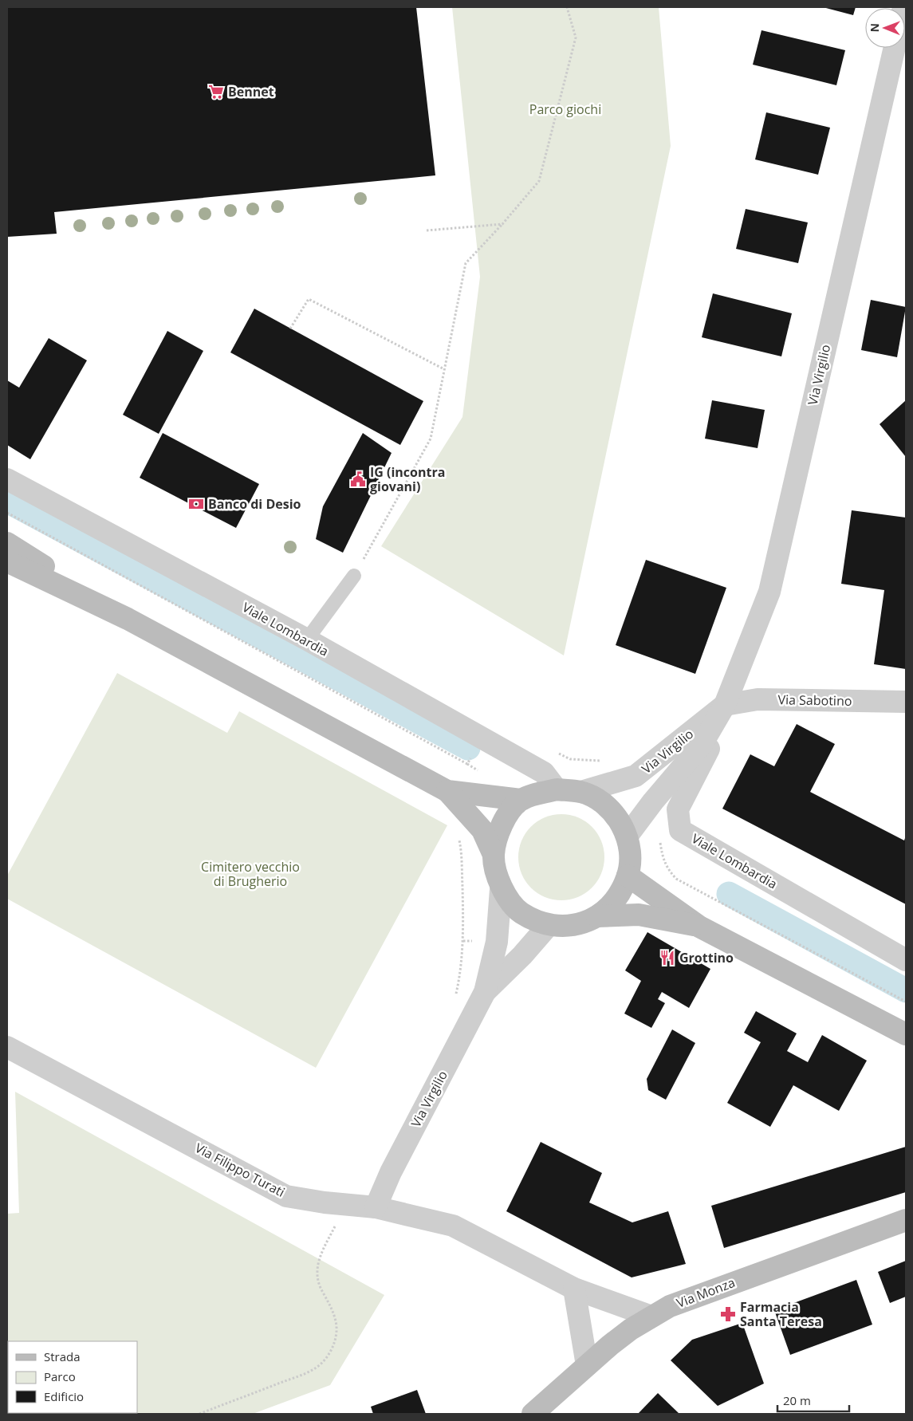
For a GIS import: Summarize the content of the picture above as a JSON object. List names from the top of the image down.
{
  "streets": {
    "main road": ["Via Monza"],
    "street": [
      "Via Virgilio",
      "Viale Lombardia",
      "Via Sabotino",
      "Via Filippo Turati"
    ]
  },
  "crossings": [
    ["Via Virgilio", "Viale Lombardia"],
    ["Via Virgilio", "Via Sabotino"],
    ["Via Virgilio", "Via Filippo Turati"],
    ["Viale Lombardia", "Via Sabotino"],
    ["Via Filippo Turati", "Via Monza"]
  ],
  "parks": ["Parco giochi", "Cimitero vecchio di Brugherio"],
  "places": {
    "supermarket": ["Bennet"],
    "public building": ["IG (incontra giovani)"],
    "bank": ["Banco di Desio"],
    "restaurant": ["Grottino"],
    "pharmacy": ["Farmacia Santa Teresa"]
  },
  "legend": ["Strada", "Parco", "Edificio"],
  "scale_bar": "20 m",
  "north": "left"
}
